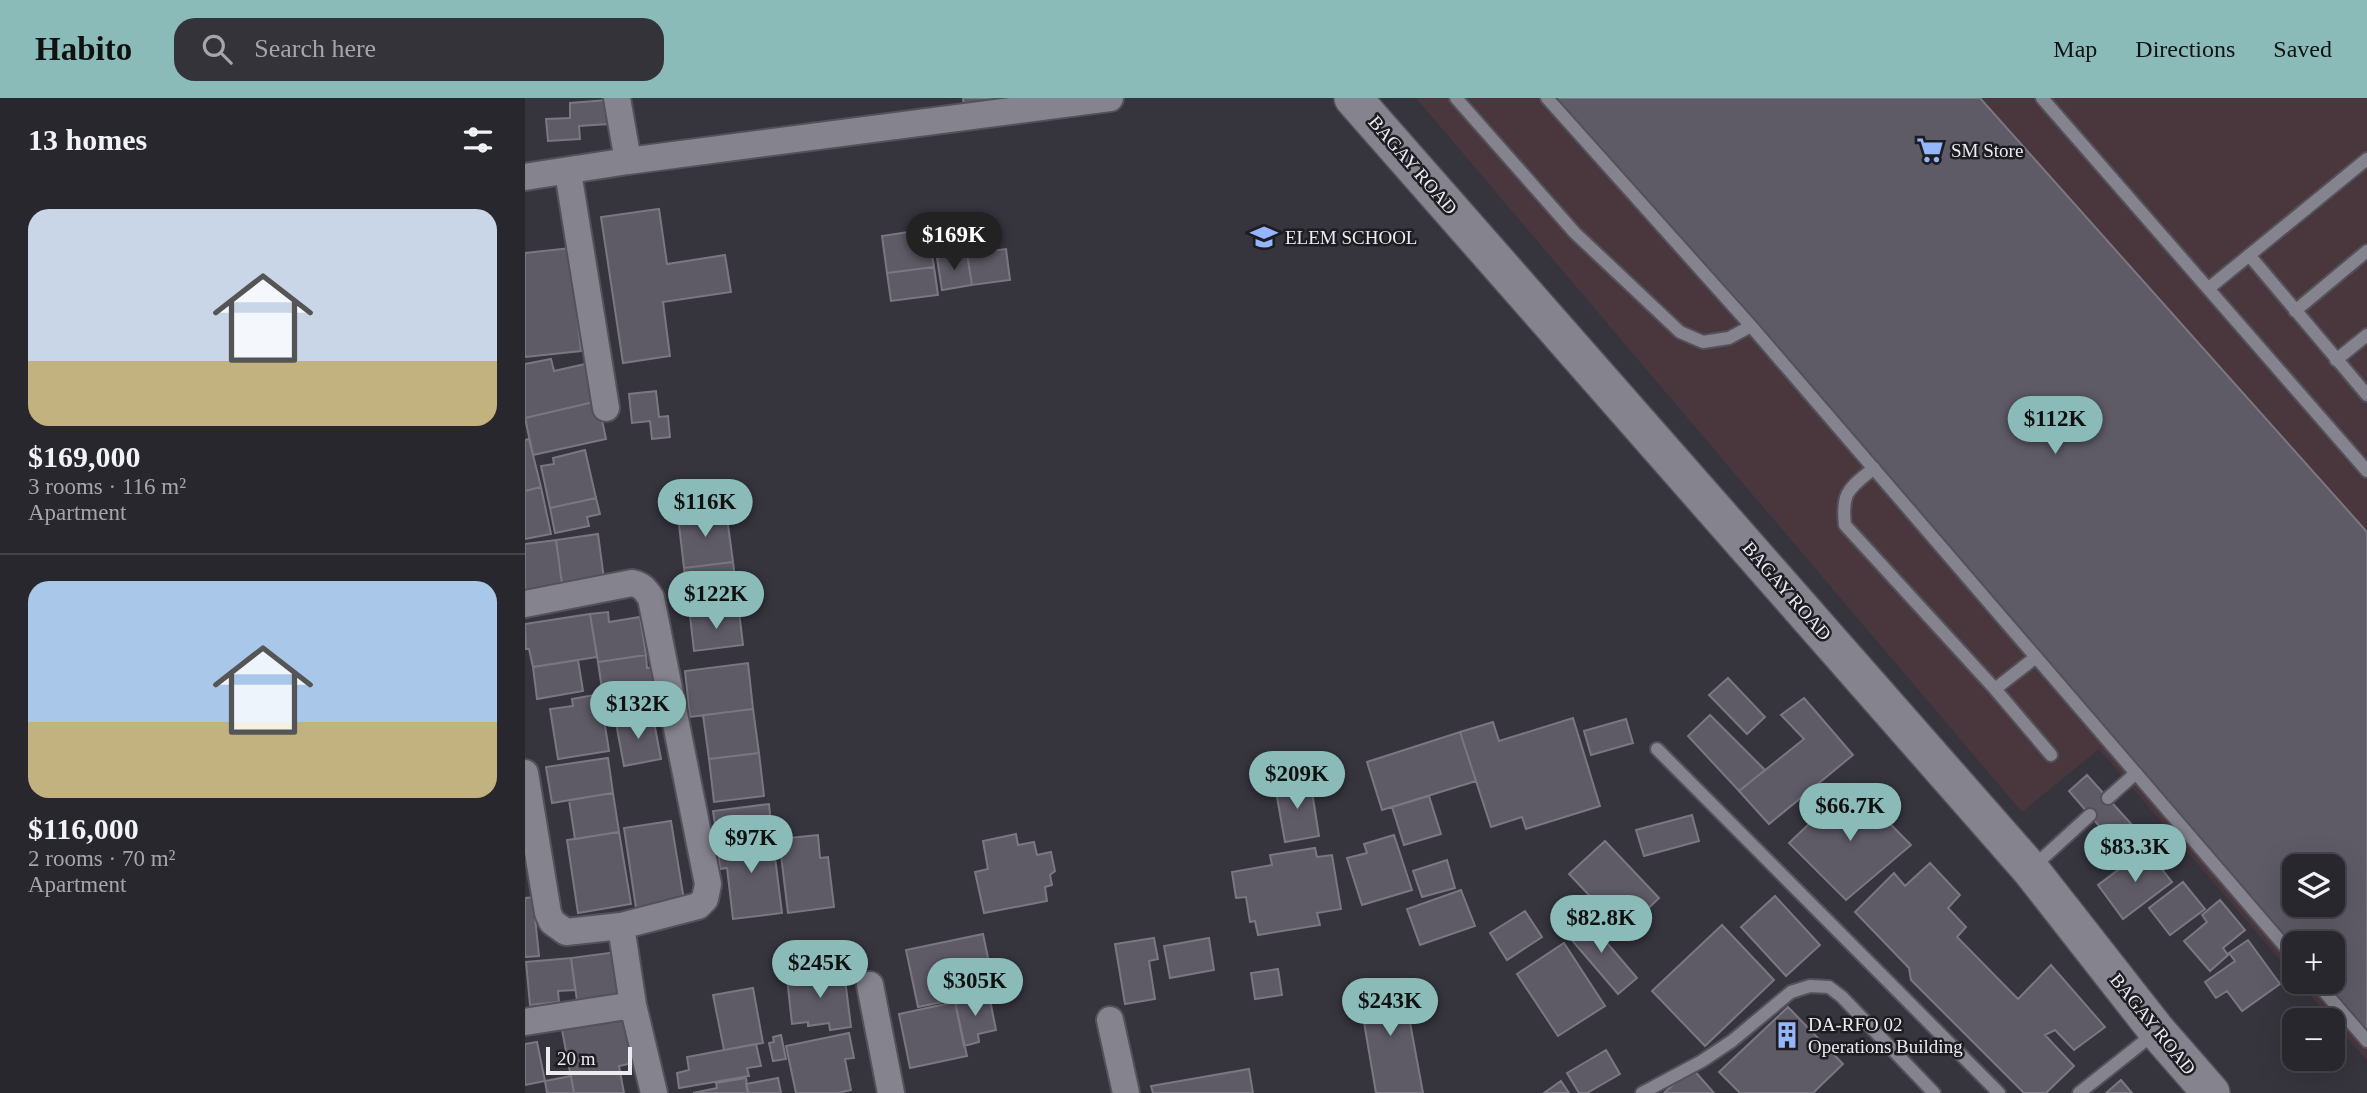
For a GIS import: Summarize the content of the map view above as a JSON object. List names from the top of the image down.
{
  "streets": {
    "street": ["BAGAY ROAD"]
  },
  "places": {
    "supermarket": ["SM Store"],
    "school or university": ["ELEM SCHOOL"],
    "building": ["DA-RFO 02 Operations Building"]
  },
  "scale_bar": "20 m",
  "page": {
    "header": "Habito",
    "search": "Search here",
    "nav": ["Map", "Directions", "Saved"],
    "heading": "13 homes",
    "list": [
      {
        "name": "$169,000",
        "note": "3 rooms · 116 m² · Apartment"
      },
      {
        "name": "$116,000",
        "note": "2 rooms · 70 m² · Apartment"
      }
    ],
    "price": [
      "$169K",
      "$112K",
      "$116K",
      "$122K",
      "$132K",
      "$209K",
      "$66.7K",
      "$97K",
      "$83.3K",
      "$82.8K",
      "$245K",
      "$305K",
      "$243K"
    ],
    "map_buttons": ["+", "−"],
    "scale": "20 m"
  }
}
